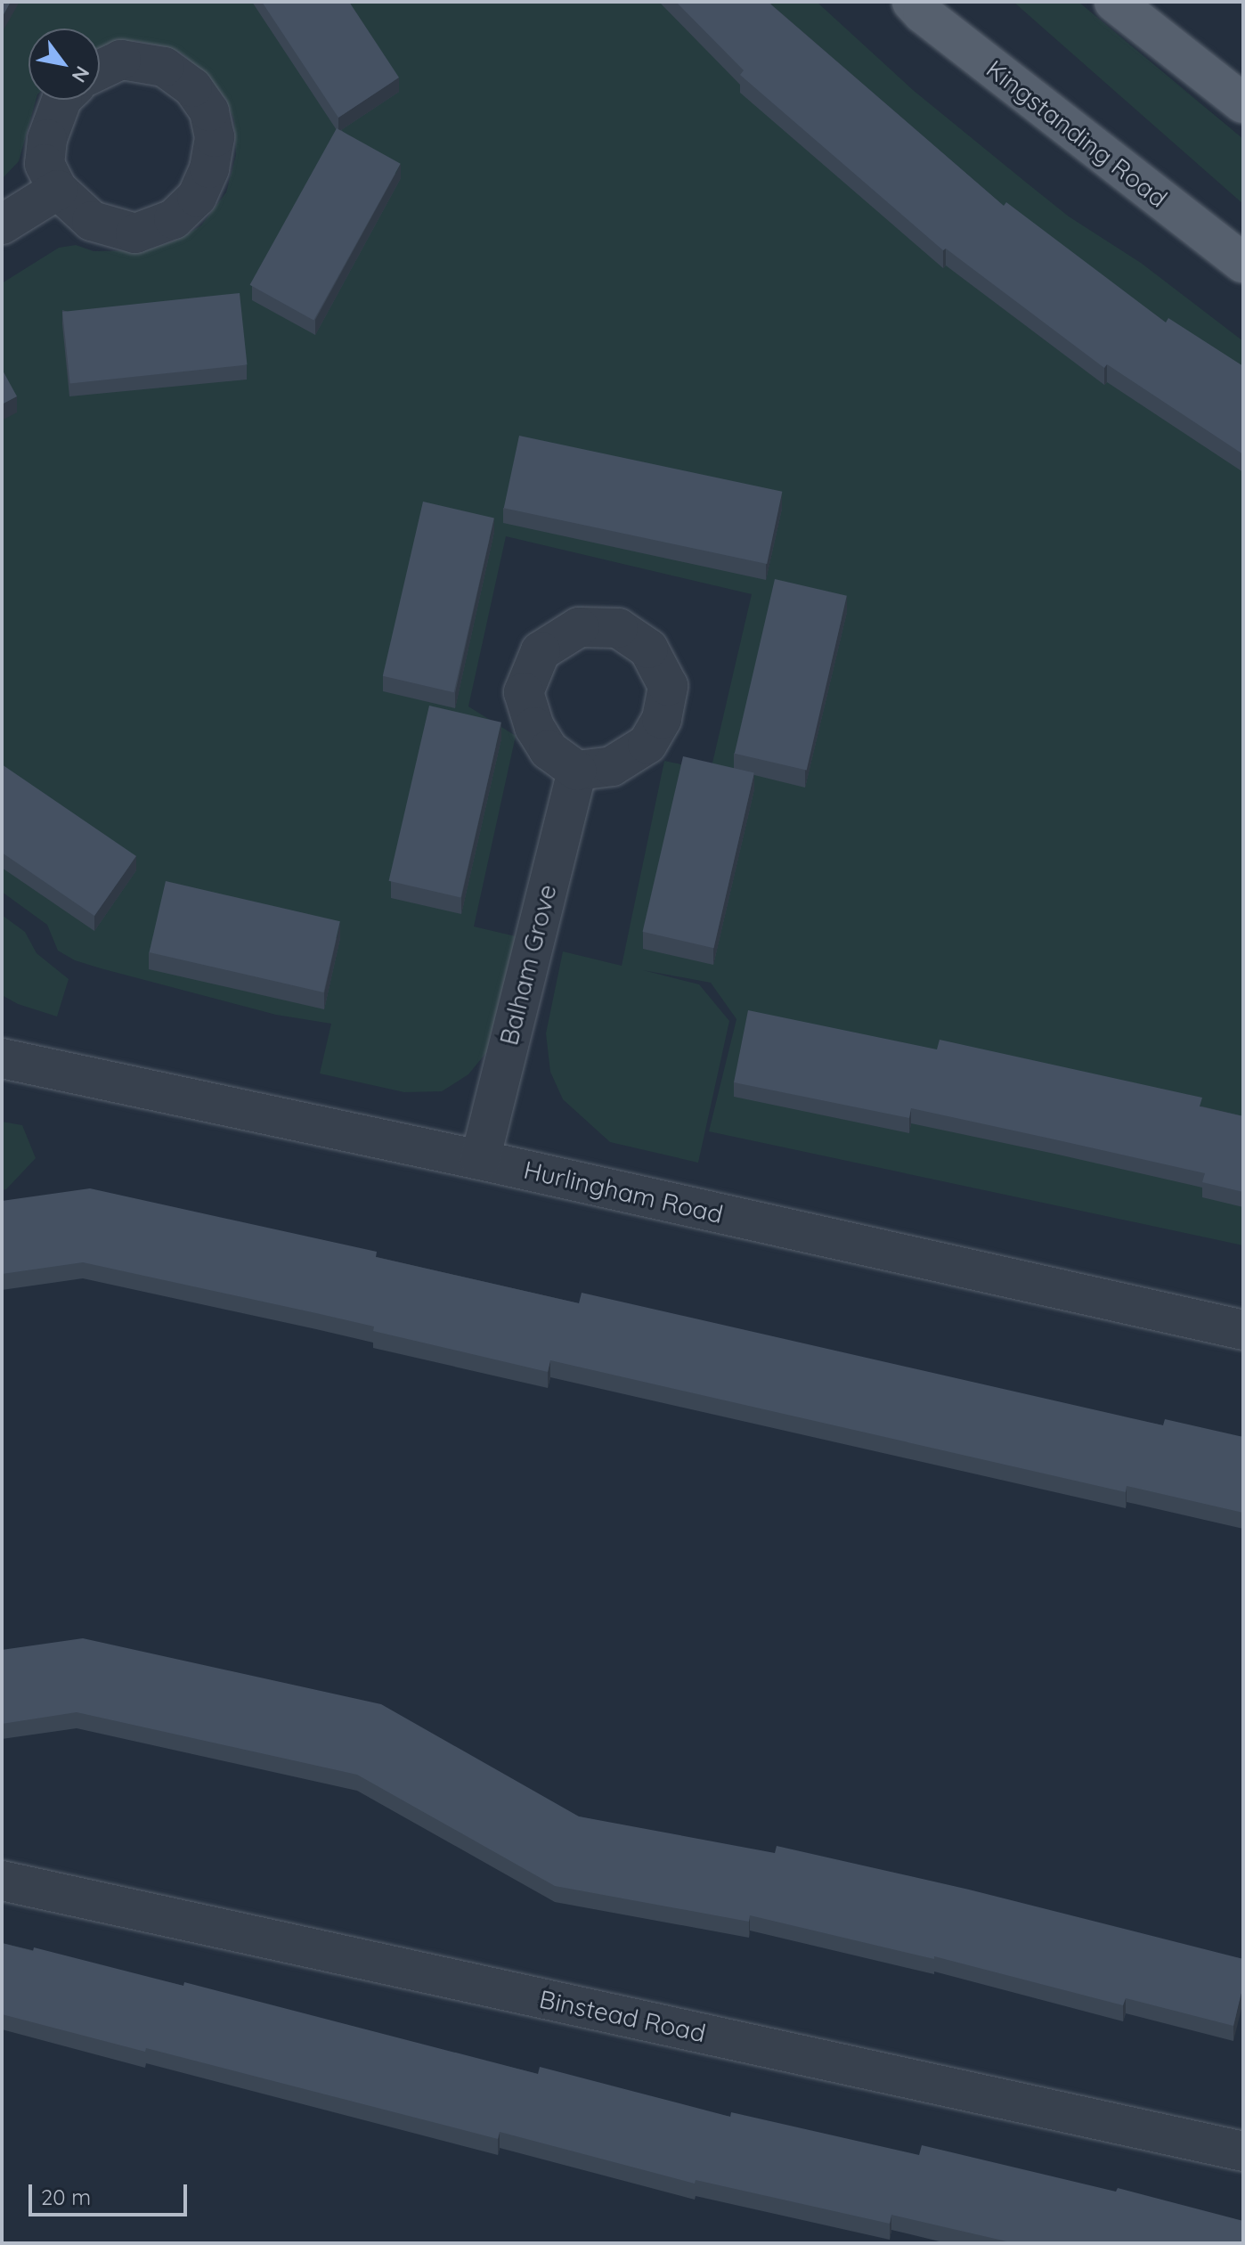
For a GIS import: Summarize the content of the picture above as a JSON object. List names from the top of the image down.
{
  "streets": {
    "main road": ["Kingstanding Road"],
    "street": ["Balham Grove", "Hurlingham Road", "Binstead Road"]
  },
  "crossings": [
    ["Balham Grove", "Hurlingham Road"]
  ],
  "scale_bar": "20 m",
  "north": "bottom right"
}
